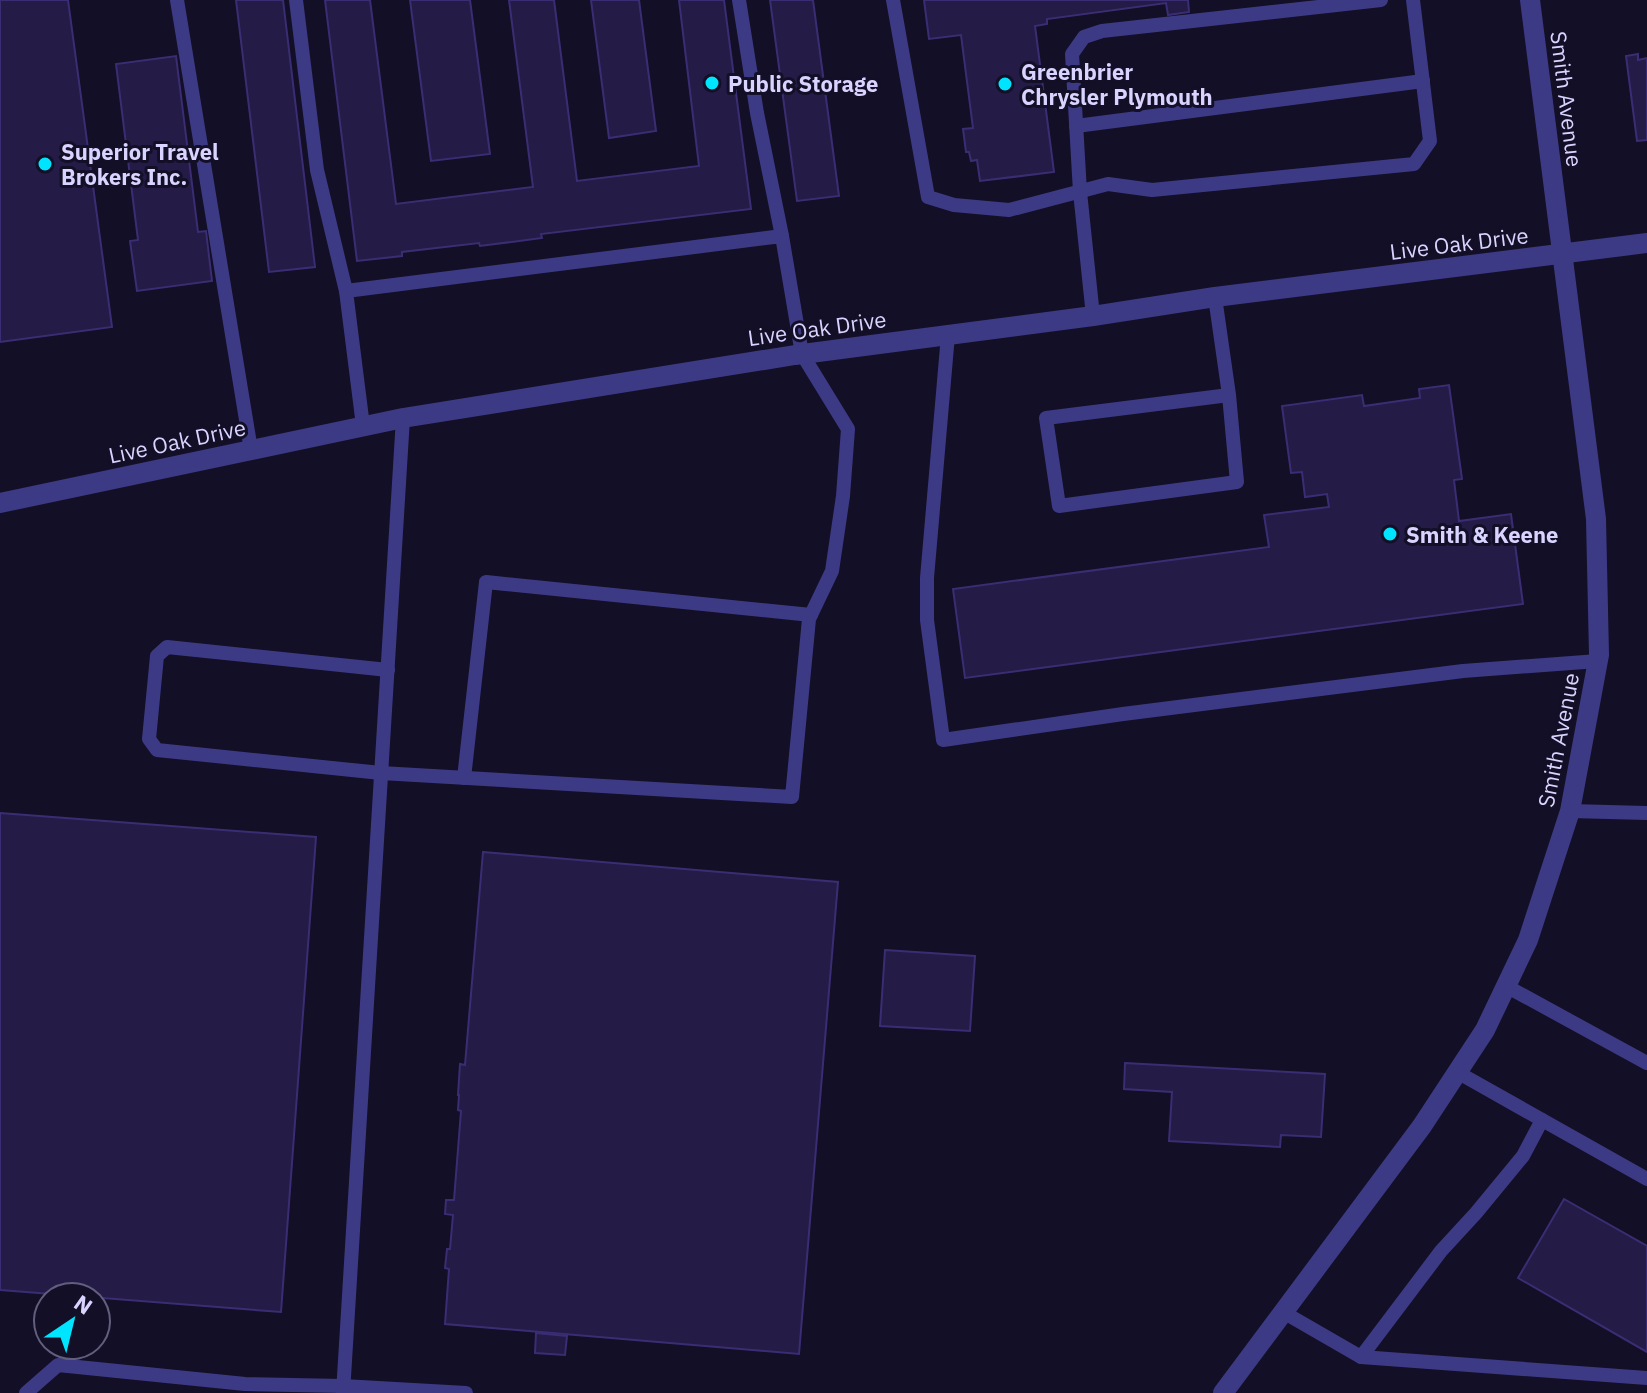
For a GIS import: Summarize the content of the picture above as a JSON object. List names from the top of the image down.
{
  "streets": {
    "street": ["Smith Avenue", "Live Oak Drive"]
  },
  "crossings": [
    ["Smith Avenue", "Live Oak Drive"]
  ],
  "places": [
    "Public Storage",
    "Greenbrier Chrysler Plymouth",
    "Superior Travel Brokers Inc.",
    "Smith & Keene"
  ],
  "north": "top right"
}
